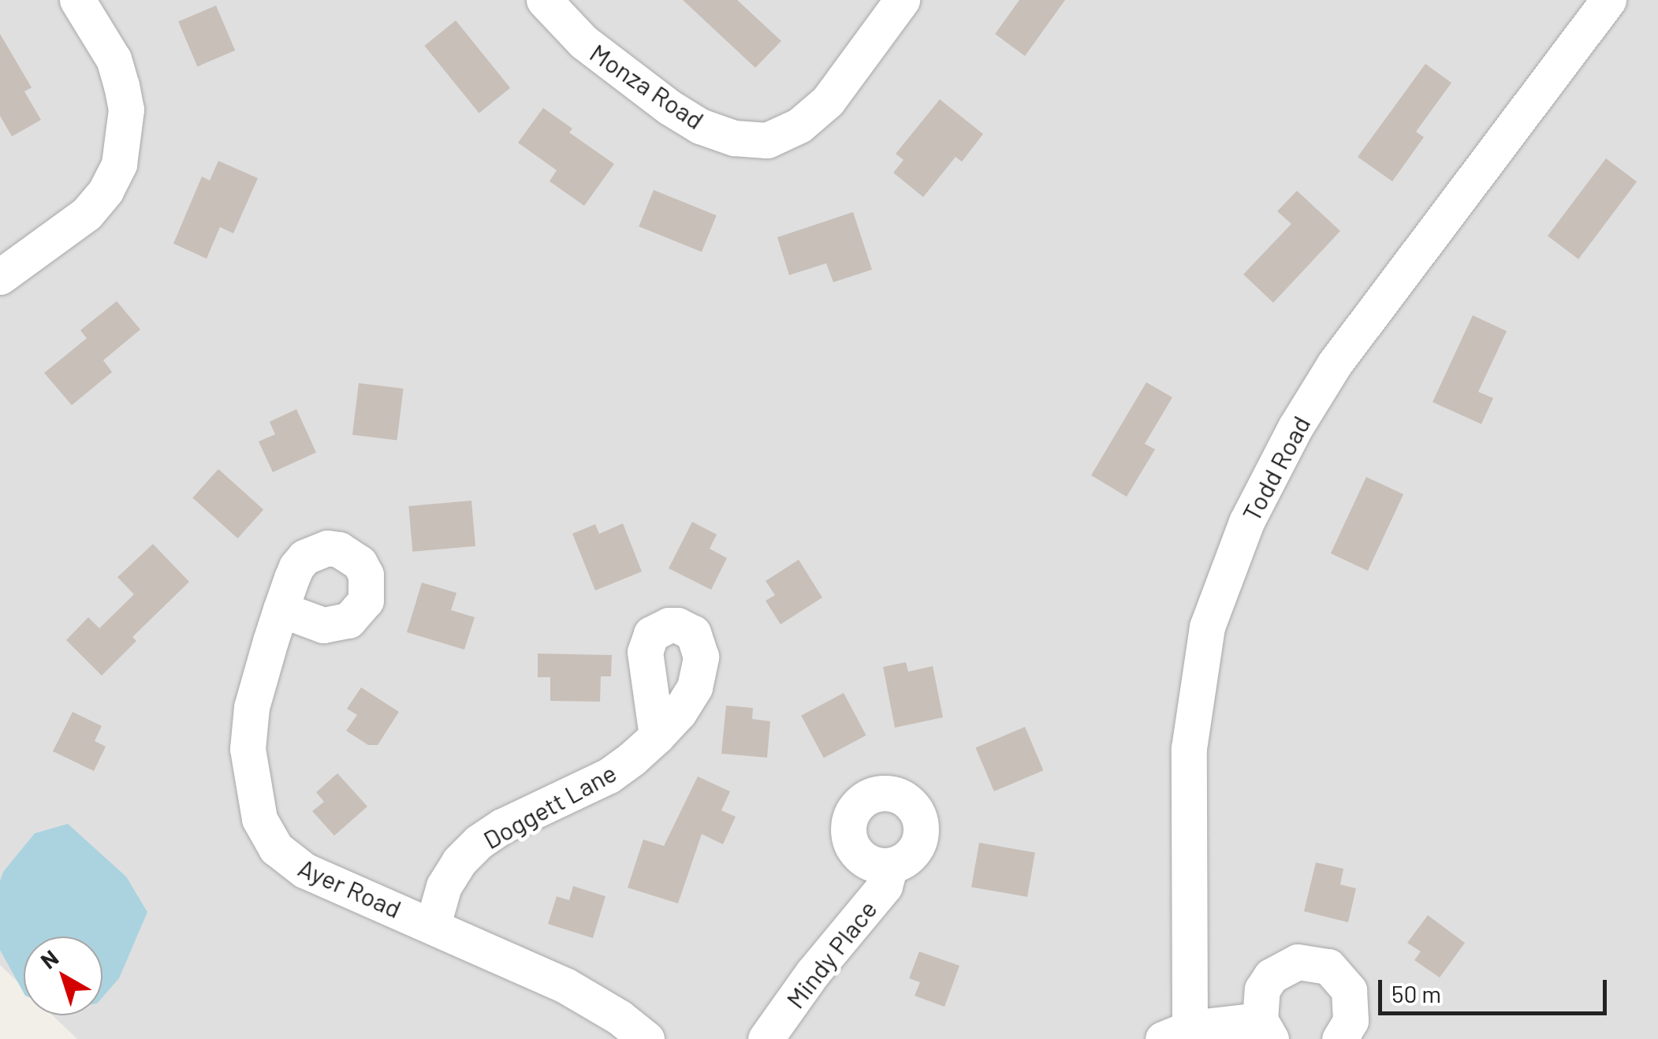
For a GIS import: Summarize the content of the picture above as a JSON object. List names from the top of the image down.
{
  "streets": {
    "street": [
      "Monza Road",
      "Todd Road",
      "Doggett Lane",
      "Ayer Road",
      "Mindy Place"
    ]
  },
  "crossings": [
    ["Doggett Lane", "Ayer Road"]
  ],
  "scale_bar": "50 m",
  "north": "top left"
}
